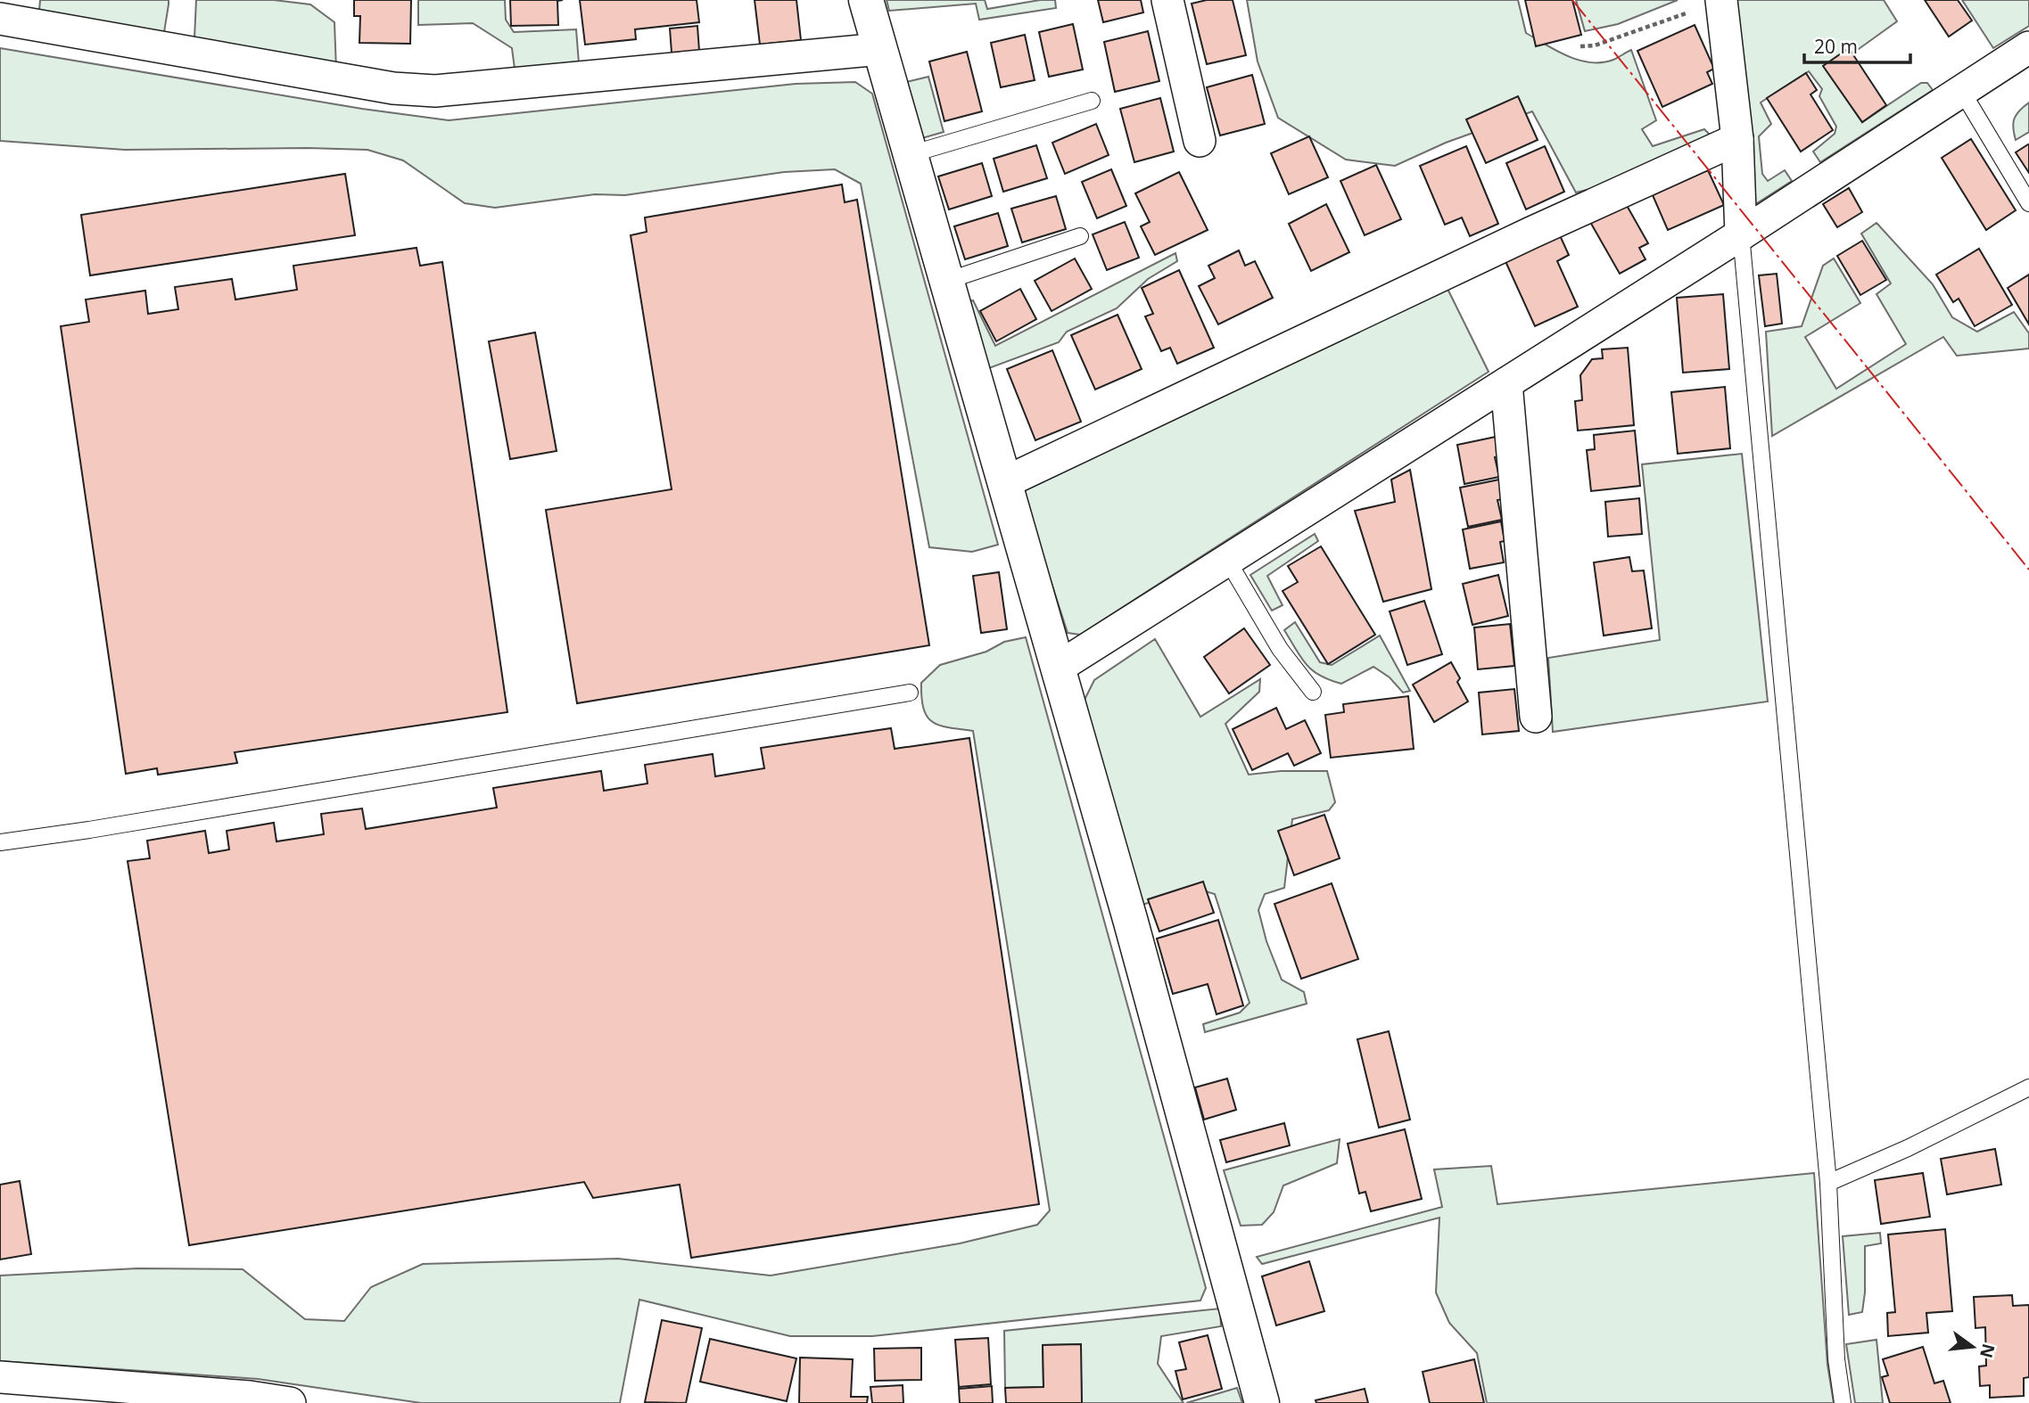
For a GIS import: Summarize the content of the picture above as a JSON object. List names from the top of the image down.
{
  "scale_bar": "20 m",
  "north": "right"
}
